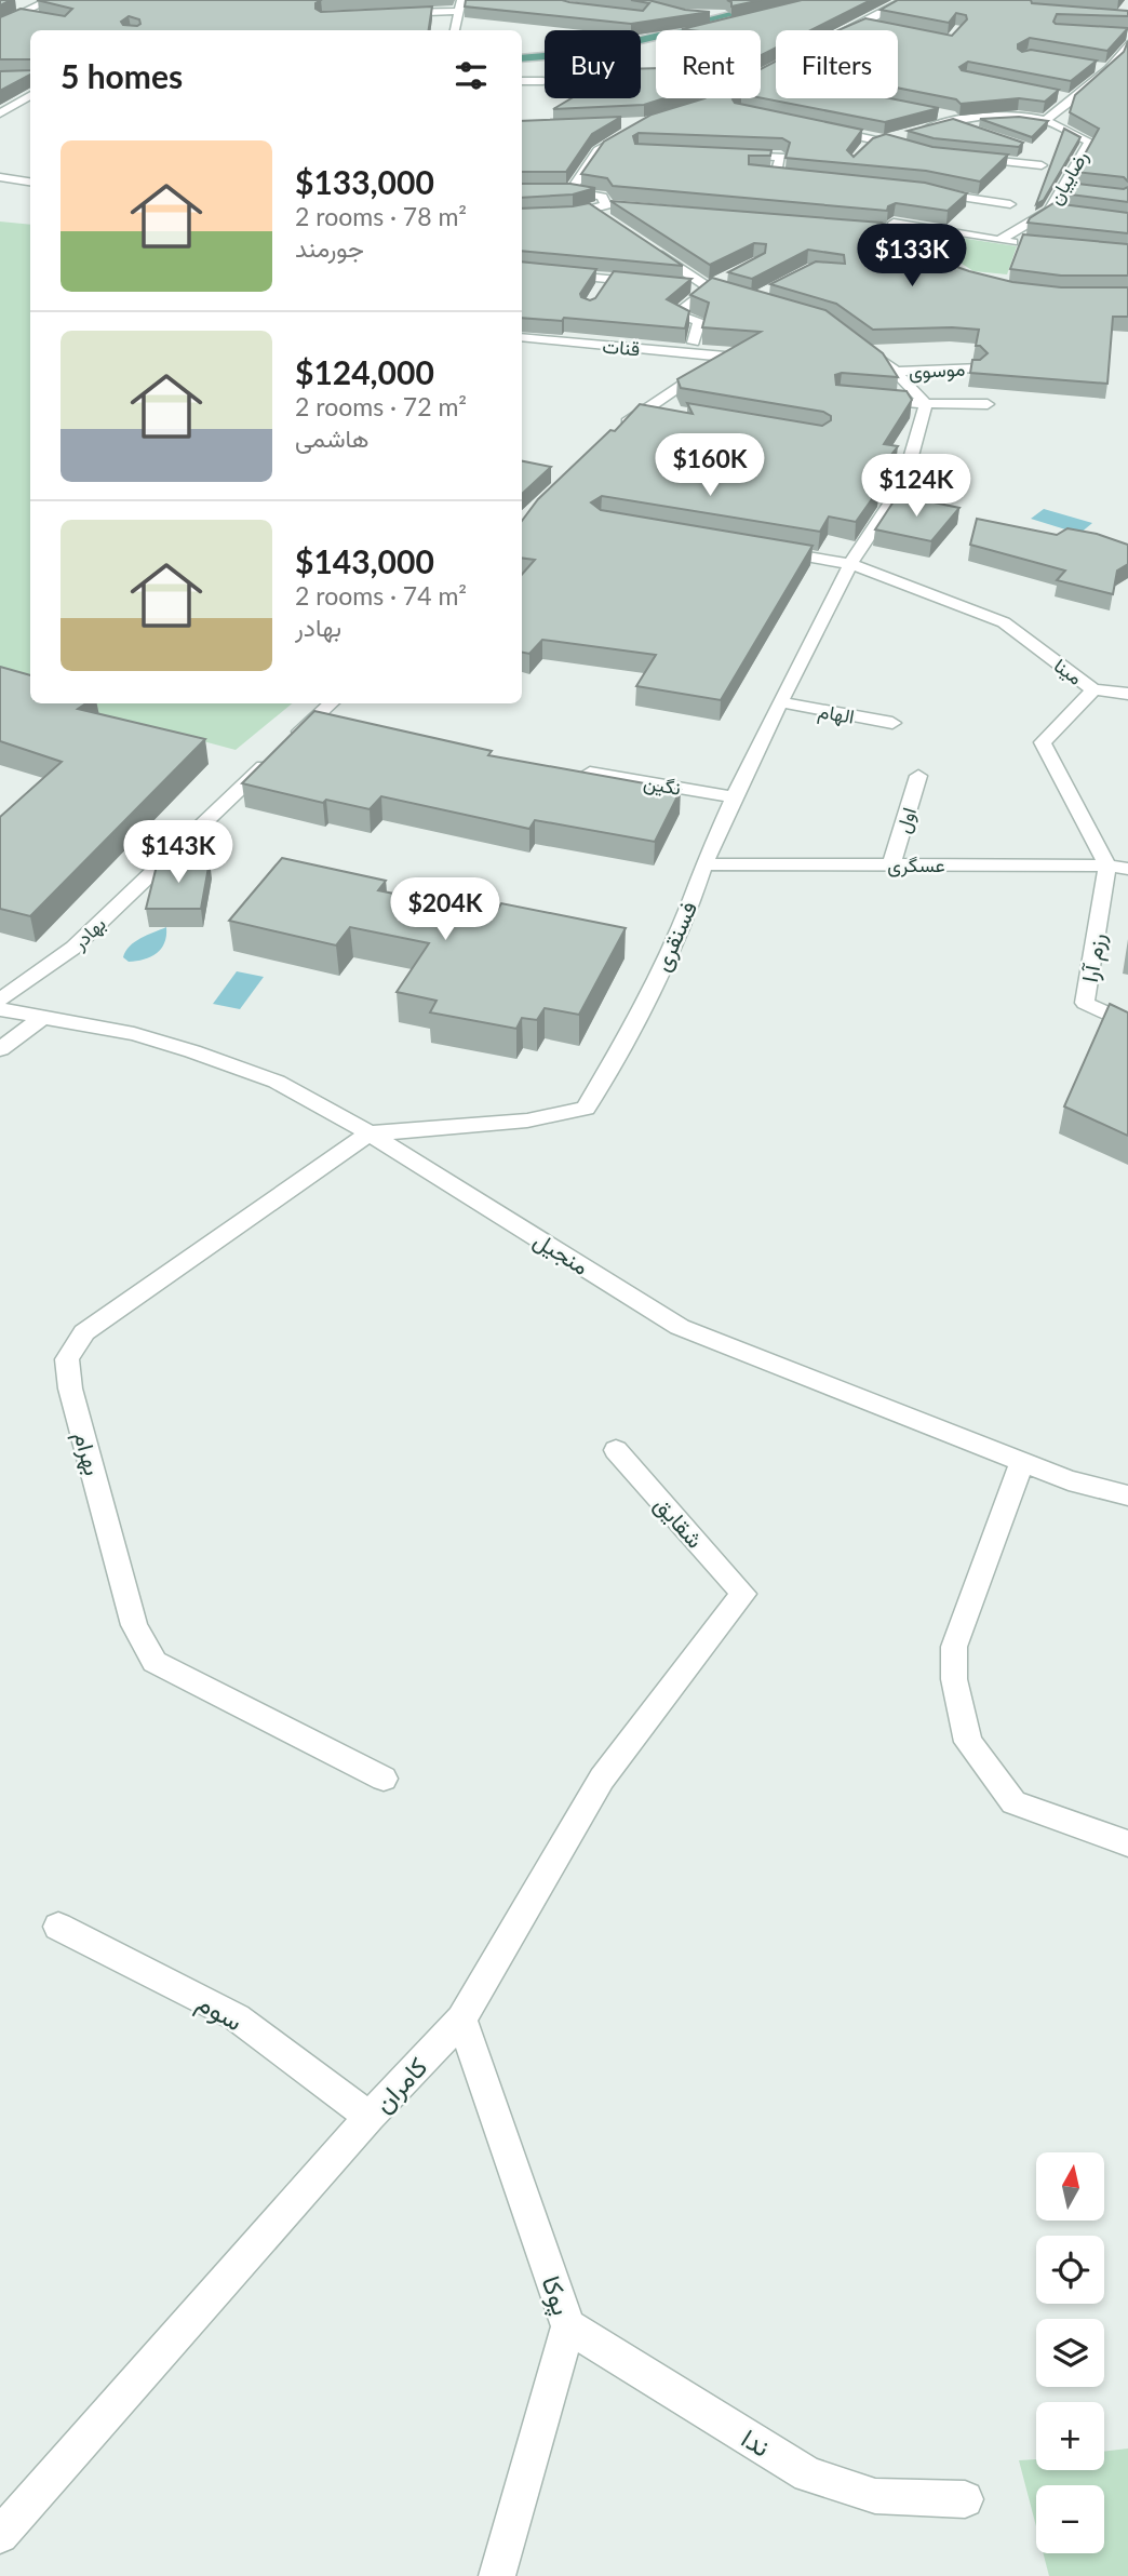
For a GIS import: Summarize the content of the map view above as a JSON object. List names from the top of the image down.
{
  "streets": {
    "street": [
      "رضاییان",
      "قنات",
      "موسوی",
      "مینا",
      "الهام",
      "نگین",
      "اول",
      "عسگری",
      "بهادر",
      "فسنقری",
      "رزم آرا",
      "منجیل",
      "بهرام",
      "شقایق",
      "سوم",
      "کامران",
      "پوکا",
      "ندا"
    ]
  },
  "crossings": [
    ["مینا", "عسگری"],
    ["مینا", "فسنقری"],
    ["مینا", "رزم آرا"],
    ["الهام", "فسنقری"],
    ["نگین", "فسنقری"],
    ["اول", "عسگری"],
    ["عسگری", "فسنقری"],
    ["عسگری", "رزم آرا"],
    ["فسنقری", "منجیل"],
    ["فسنقری", "بهرام"],
    ["منجیل", "بهرام"],
    ["شقایق", "کامران"],
    ["سوم", "کامران"],
    ["کامران", "پوکا"],
    ["پوکا", "ندا"]
  ],
  "north": "top",
  "page": {
    "chip": ["Buy", "Rent", "Filters"],
    "heading": "5 homes",
    "list": [
      {
        "name": "$133,000",
        "note": "2 rooms · 78 m² · جورمند"
      },
      {
        "name": "$124,000",
        "note": "2 rooms · 72 m² · هاشمی"
      },
      {
        "name": "$143,000",
        "note": "2 rooms · 74 m² · بهادر"
      }
    ],
    "price": [
      "$133K",
      "$160K",
      "$124K",
      "$143K",
      "$204K"
    ],
    "map_buttons": ["+", "−"]
  }
}
